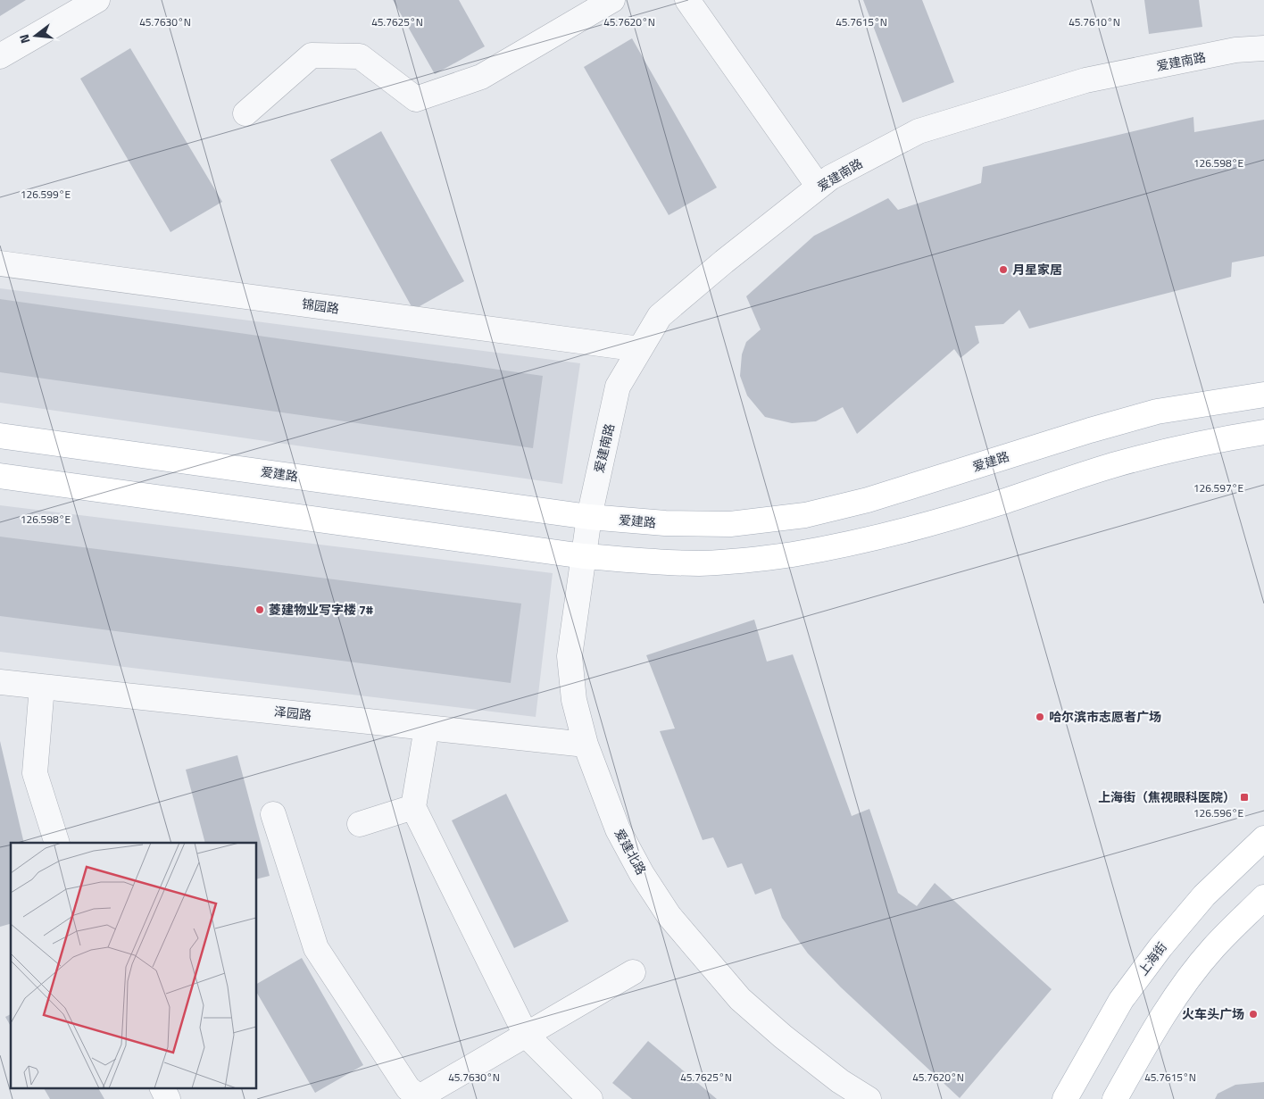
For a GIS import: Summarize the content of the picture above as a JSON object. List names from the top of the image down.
{
  "streets": {
    "main road": ["爱建路", "上海街"],
    "street": [
      "爱建南路",
      "锦园路",
      "泽园路",
      "爱建北路"
    ]
  },
  "crossings": [
    ["爱建南路", "锦园路"],
    ["爱建南路", "爱建路"],
    ["爱建南路", "爱建北路"],
    ["爱建路", "爱建北路"],
    ["泽园路", "爱建北路"]
  ],
  "places": {
    "other": [
      "月星家居",
      "菱建物业写字楼 7#",
      "哈尔滨市志愿者广场",
      "火车头广场"
    ],
    "transit": ["上海街（焦视眼科医院）"]
  },
  "north": "left",
  "coordinates": [
    "45.7630°N",
    "45.7625°N",
    "45.7620°N",
    "45.7615°N",
    "45.7610°N",
    "126.598°E",
    "126.599°E",
    "126.597°E",
    "126.596°E"
  ]
}
